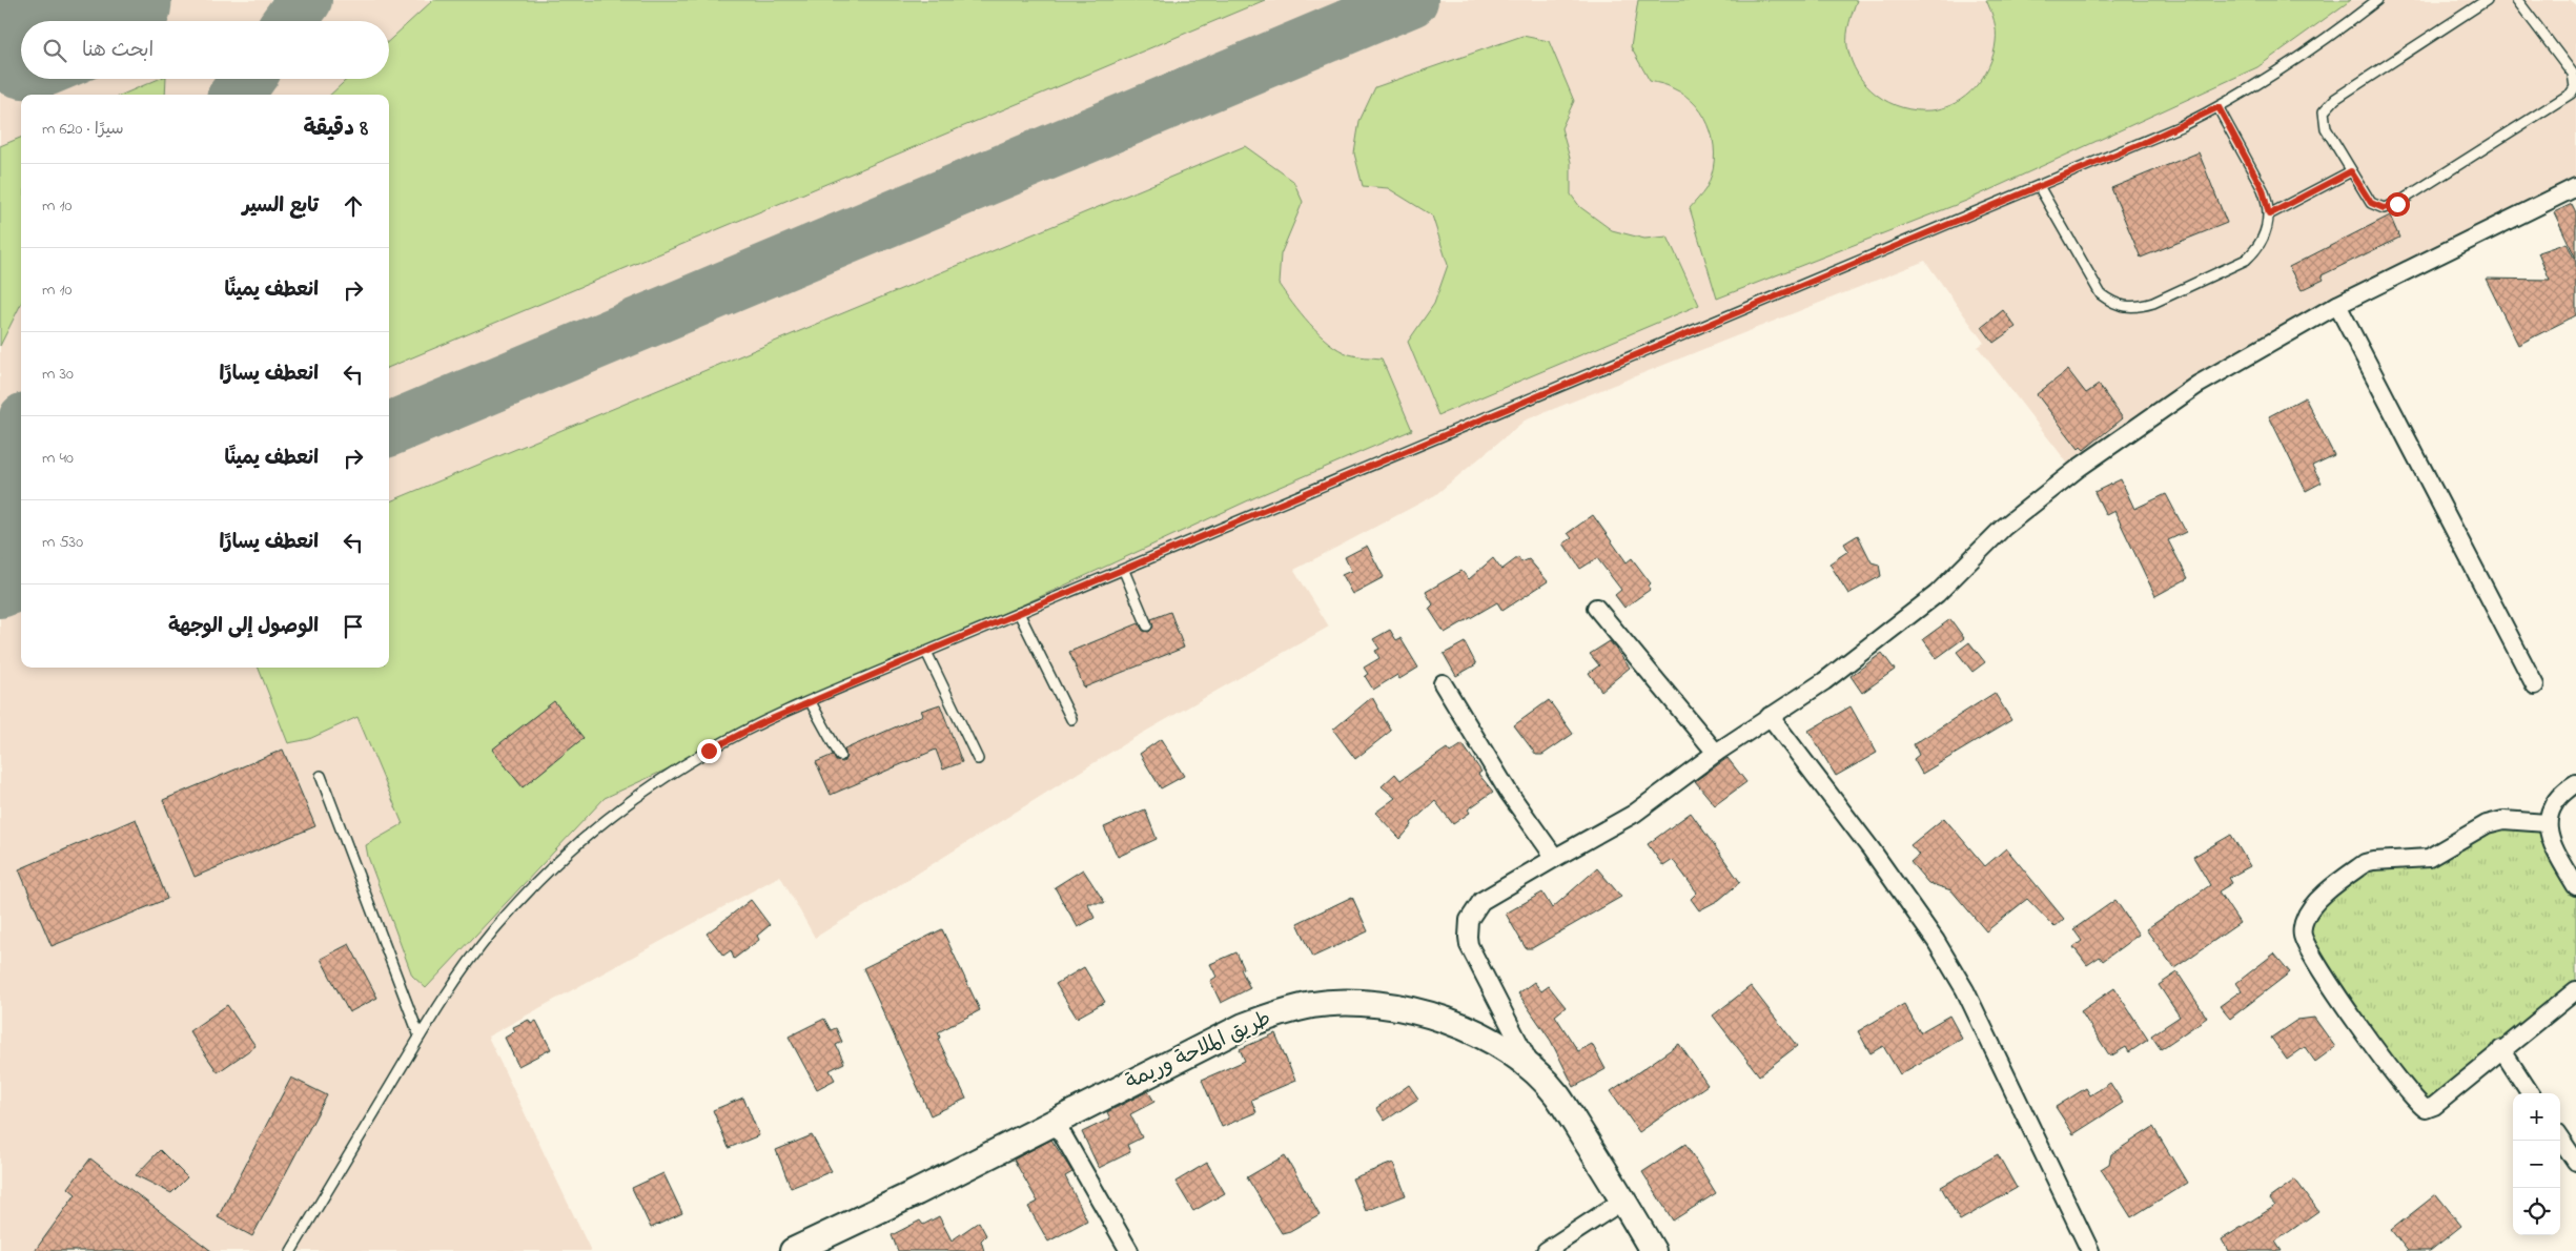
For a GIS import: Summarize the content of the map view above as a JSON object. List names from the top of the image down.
{
  "streets": {
    "street": ["طريق الملاحة وريمة"]
  },
  "page": {
    "search": "ابحث هنا",
    "heading": ["8 دقيقة", "سيرًا · 620 m"],
    "list": [
      ["تابع السير", "10 m"],
      ["انعطف يمينًا", "10 m"],
      ["انعطف يسارًا", "30 m"],
      ["انعطف يمينًا", "40 m"],
      ["انعطف يسارًا", "530 m"],
      "الوصول إلى الوجهة"
    ],
    "map_buttons": ["+", "−"]
  }
}
